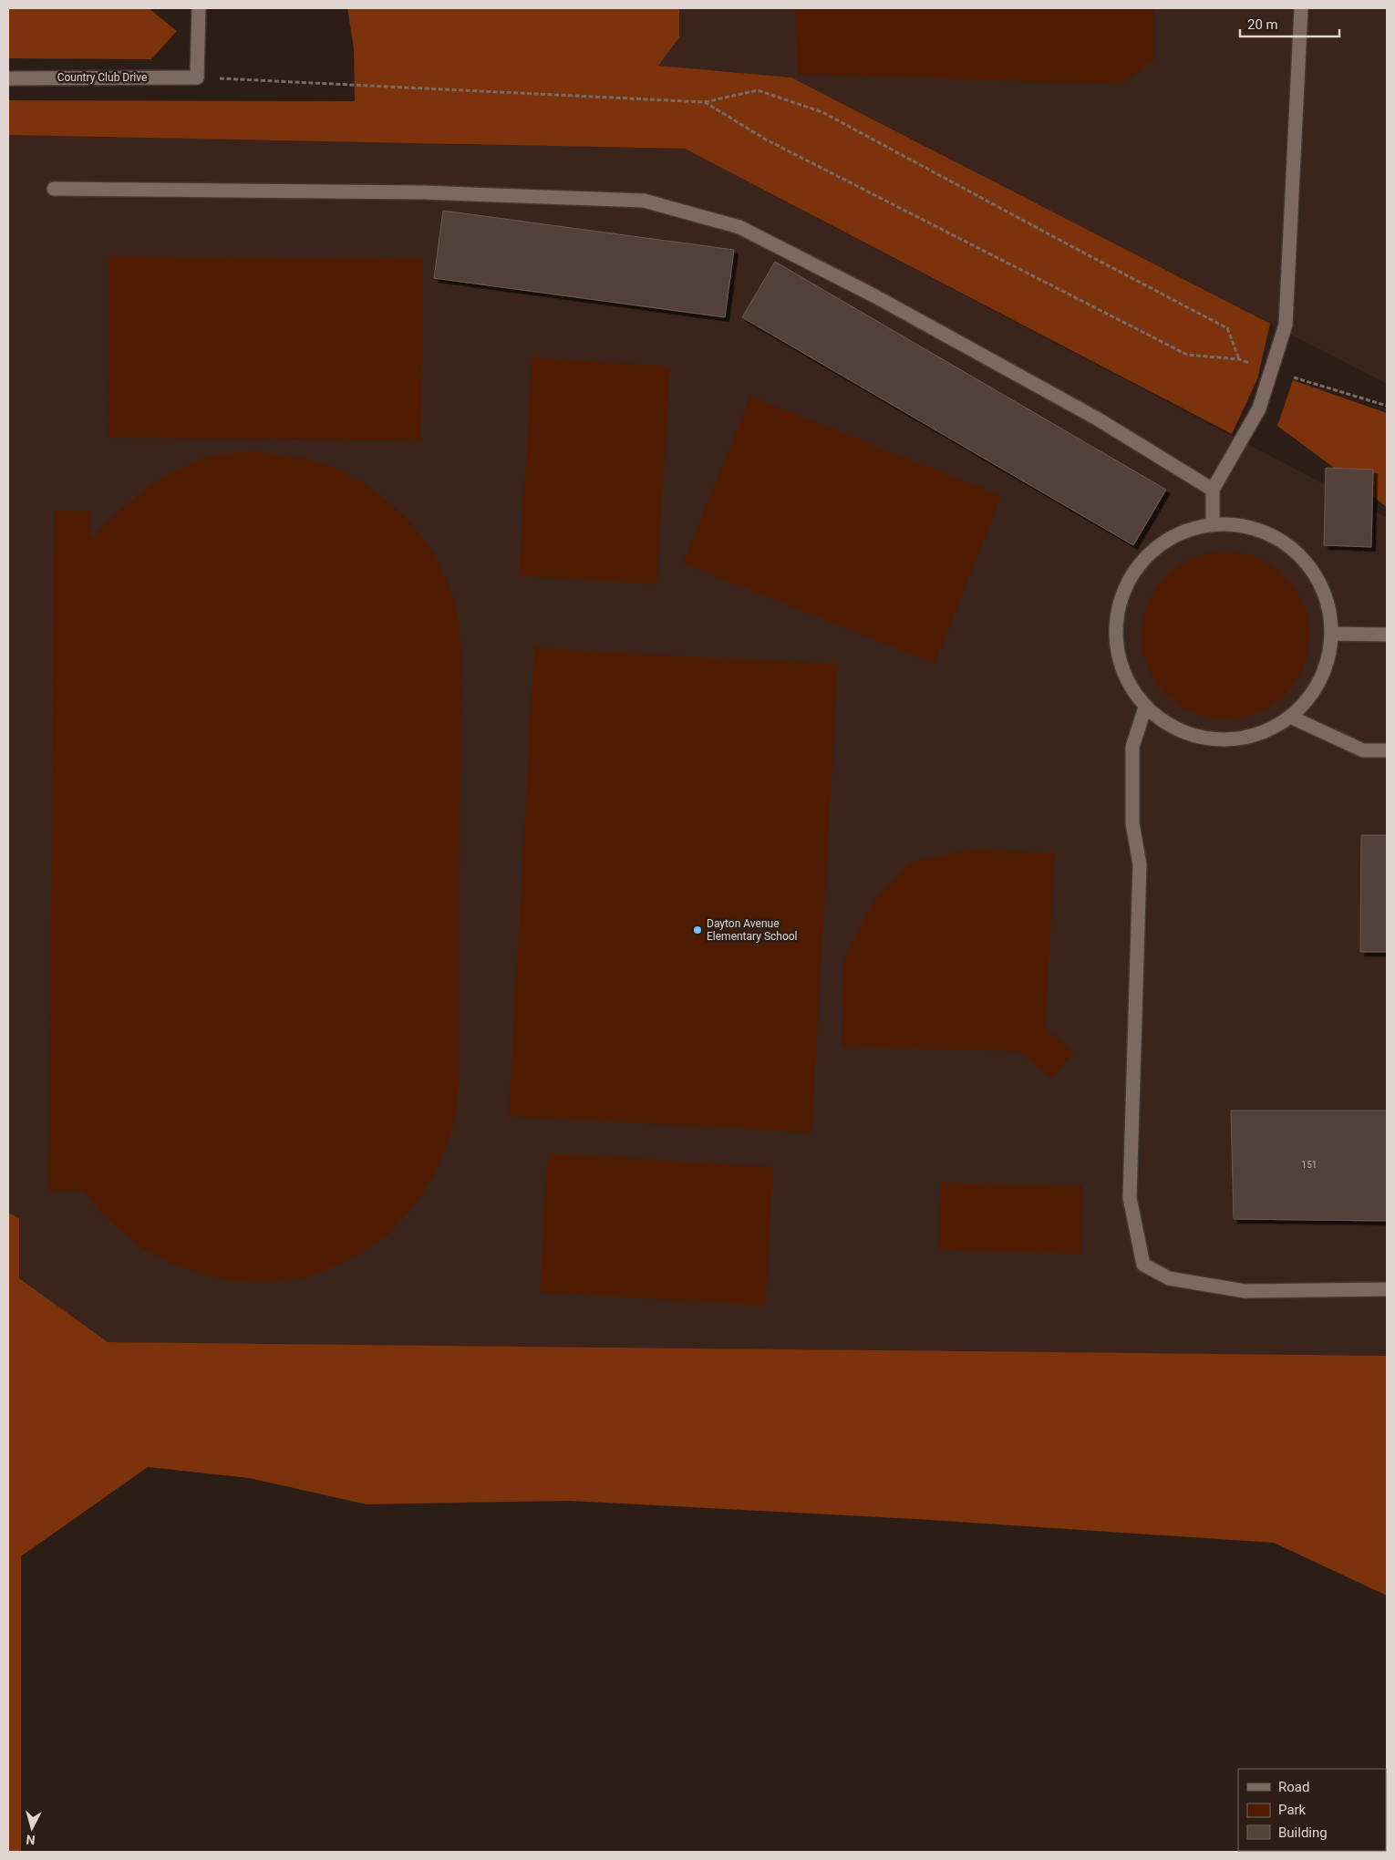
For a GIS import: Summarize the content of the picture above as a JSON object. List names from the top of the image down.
{
  "streets": {
    "street": ["Country Club Drive"]
  },
  "places": ["Dayton Avenue Elementary School"],
  "house_numbers": ["151"],
  "legend": ["Road", "Park", "Building"],
  "scale_bar": "20 m",
  "north": "bottom"
}
